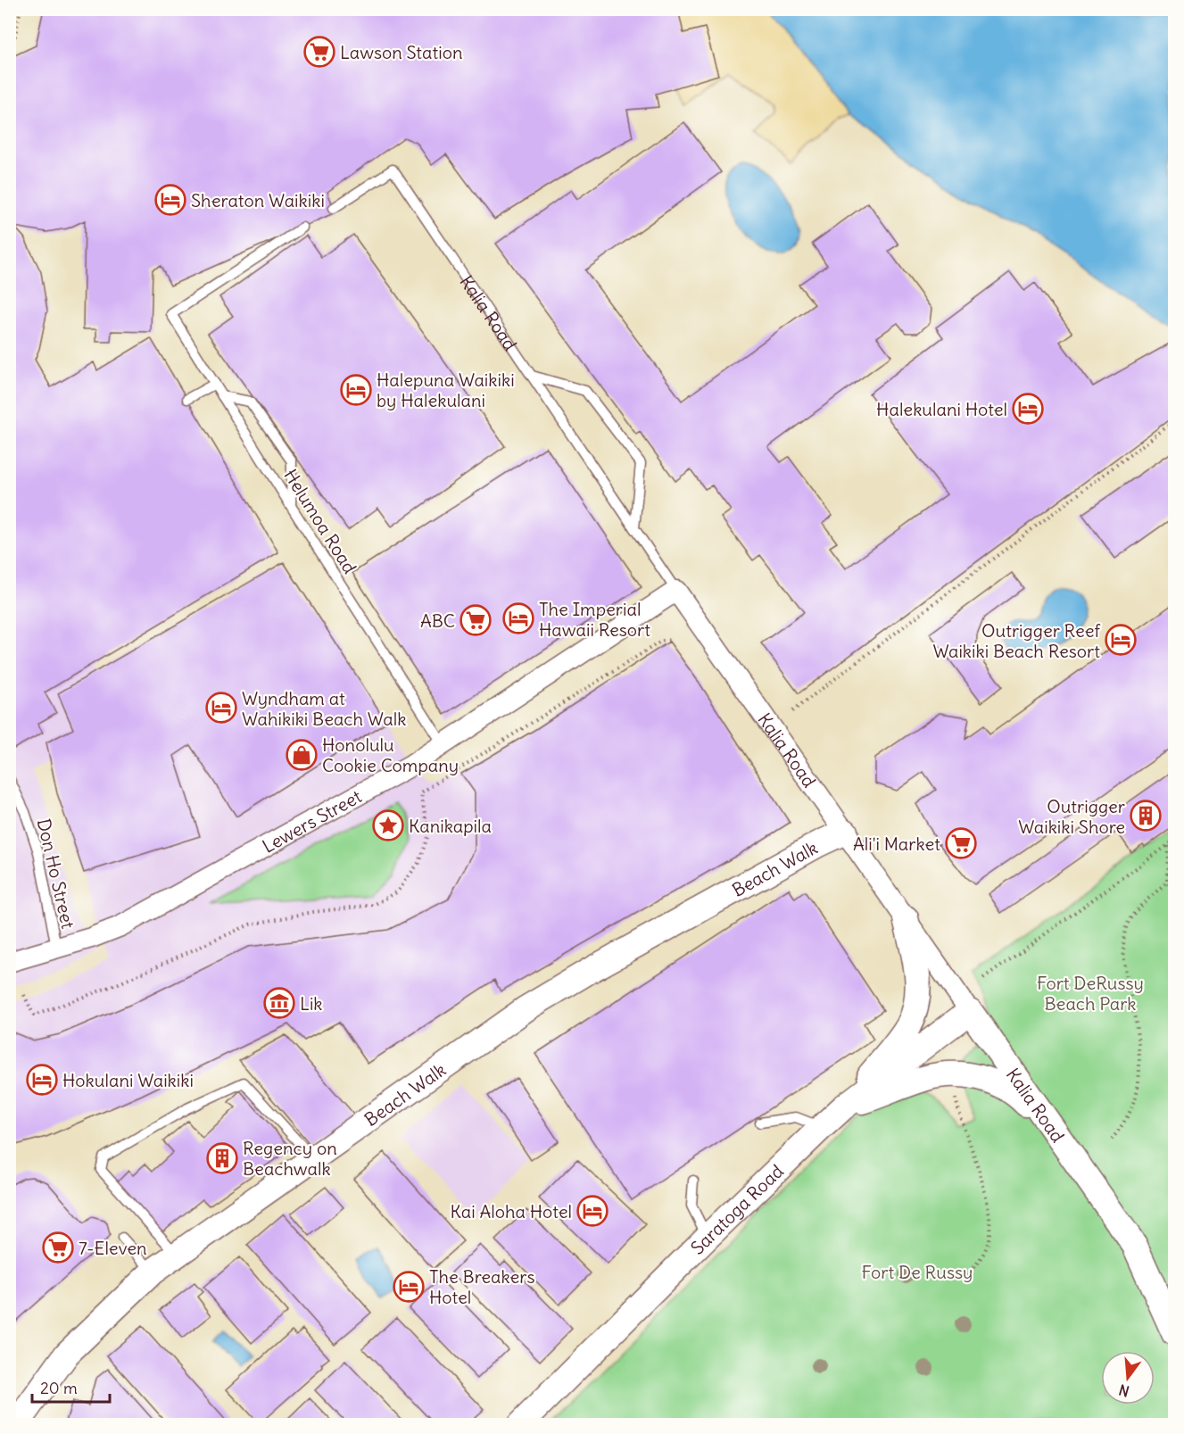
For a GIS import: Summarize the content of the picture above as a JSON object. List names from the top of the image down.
{
  "streets": {
    "street": [
      "Kalia Road",
      "Lewers Street",
      "Beach Walk",
      "Saratoga Road"
    ],
    "lane": ["Helumoa Road", "Don Ho Street"]
  },
  "crossings": [
    ["Kalia Road", "Lewers Street"],
    ["Kalia Road", "Beach Walk"],
    ["Kalia Road", "Saratoga Road"],
    ["Helumoa Road", "Lewers Street"],
    ["Lewers Street", "Don Ho Street"]
  ],
  "parks": ["Fort DeRussy Beach Park", "Fort De Russy"],
  "places": {
    "supermarket": [
      "Lawson Station",
      "ABC",
      "Ali'i Market",
      "7-Eleven"
    ],
    "hotel": [
      "Sheraton Waikiki",
      "Halepuna Waikiki by Halekulani",
      "Halekulani Hotel",
      "The Imperial Hawaii Resort",
      "Outrigger Reef Waikiki Beach Resort",
      "Wyndham at Wahikiki Beach Walk",
      "Hokulani Waikiki",
      "Kai Aloha Hotel",
      "The Breakers Hotel"
    ],
    "shop": ["Honolulu Cookie Company"],
    "building": ["Outrigger Waikiki Shore", "Regency on Beachwalk"],
    "place": ["Kanikapila"],
    "museum": ["Lik"]
  },
  "scale_bar": "20 m",
  "north": "bottom"
}
